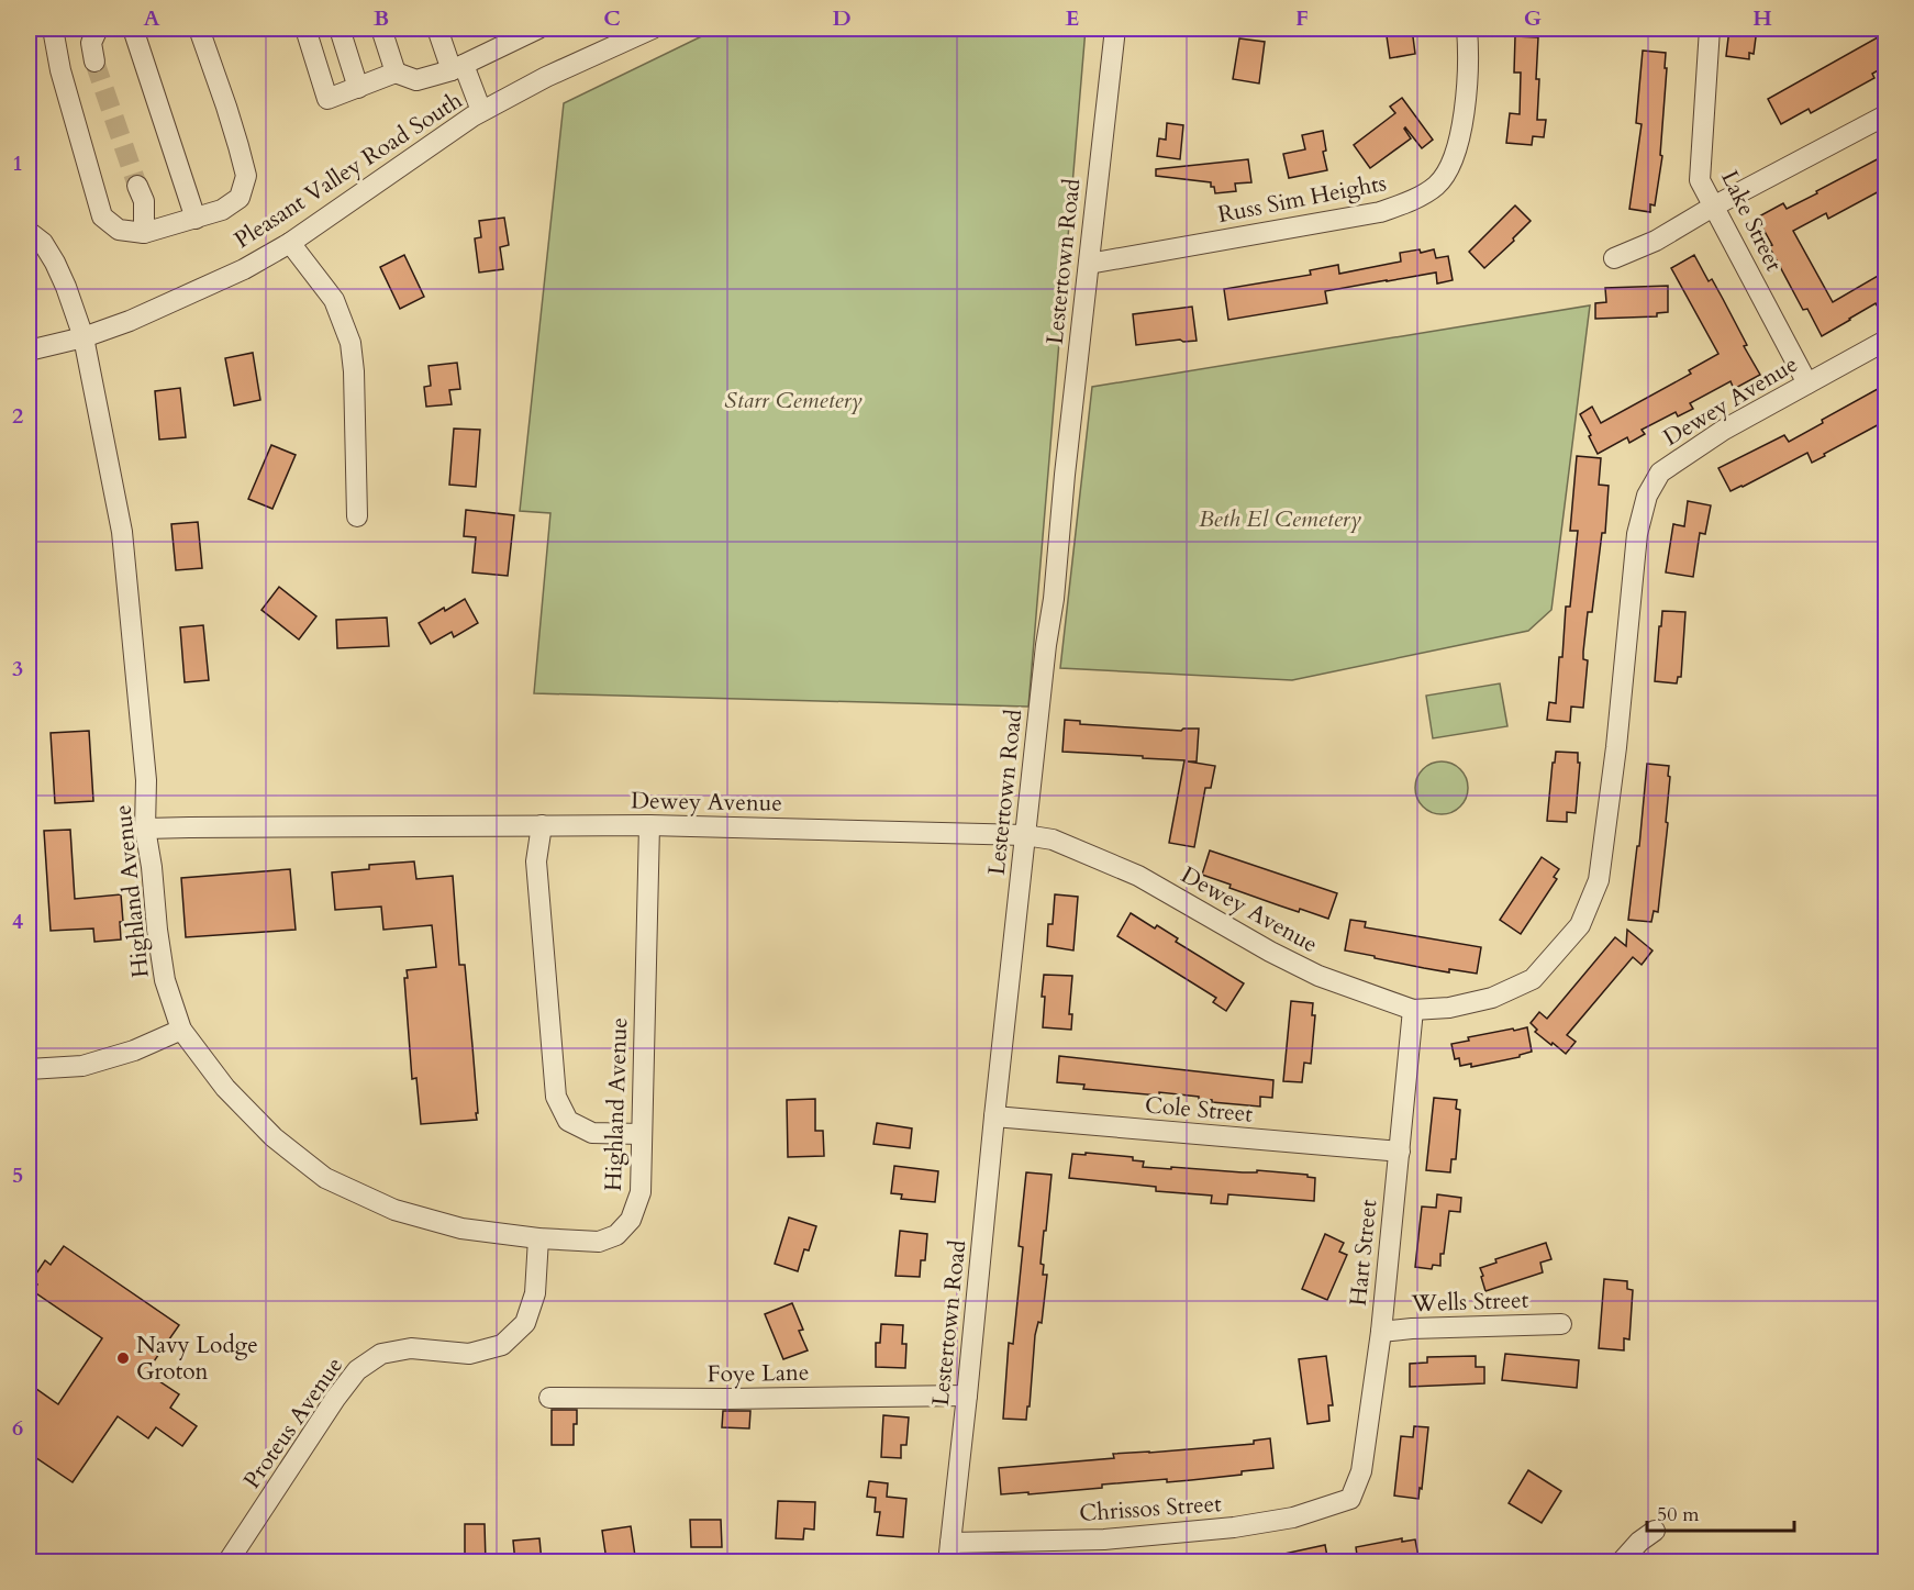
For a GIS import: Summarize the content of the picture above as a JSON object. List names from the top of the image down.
{
  "streets": {
    "street": [
      "Pleasant Valley Road South",
      "Russ Sim Heights",
      "Lake Street",
      "Lestertown Road",
      "Dewey Avenue",
      "Highland Avenue",
      "Cole Street",
      "Hart Street",
      "Wells Street",
      "Foye Lane",
      "Proteus Avenue",
      "Chrissos Street"
    ]
  },
  "crossings": [
    ["Pleasant Valley Road South", "Highland Avenue"],
    ["Russ Sim Heights", "Lestertown Road"],
    ["Lake Street", "Dewey Avenue"],
    ["Lestertown Road", "Dewey Avenue"],
    ["Lestertown Road", "Cole Street"],
    ["Lestertown Road", "Foye Lane"],
    ["Lestertown Road", "Chrissos Street"],
    ["Dewey Avenue", "Highland Avenue"],
    ["Dewey Avenue", "Hart Street"],
    ["Highland Avenue", "Proteus Avenue"],
    ["Cole Street", "Hart Street"],
    ["Hart Street", "Wells Street"],
    ["Hart Street", "Chrissos Street"]
  ],
  "parks": ["Starr Cemetery", "Beth El Cemetery"],
  "places": ["Navy Lodge Groton"],
  "scale_bar": "50 m",
  "grid": {
    "columns": [
      "A",
      "B",
      "C",
      "D",
      "E",
      "F",
      "G",
      "H"
    ],
    "rows": [
      "1",
      "2",
      "3",
      "4",
      "5",
      "6"
    ]
  }
}
